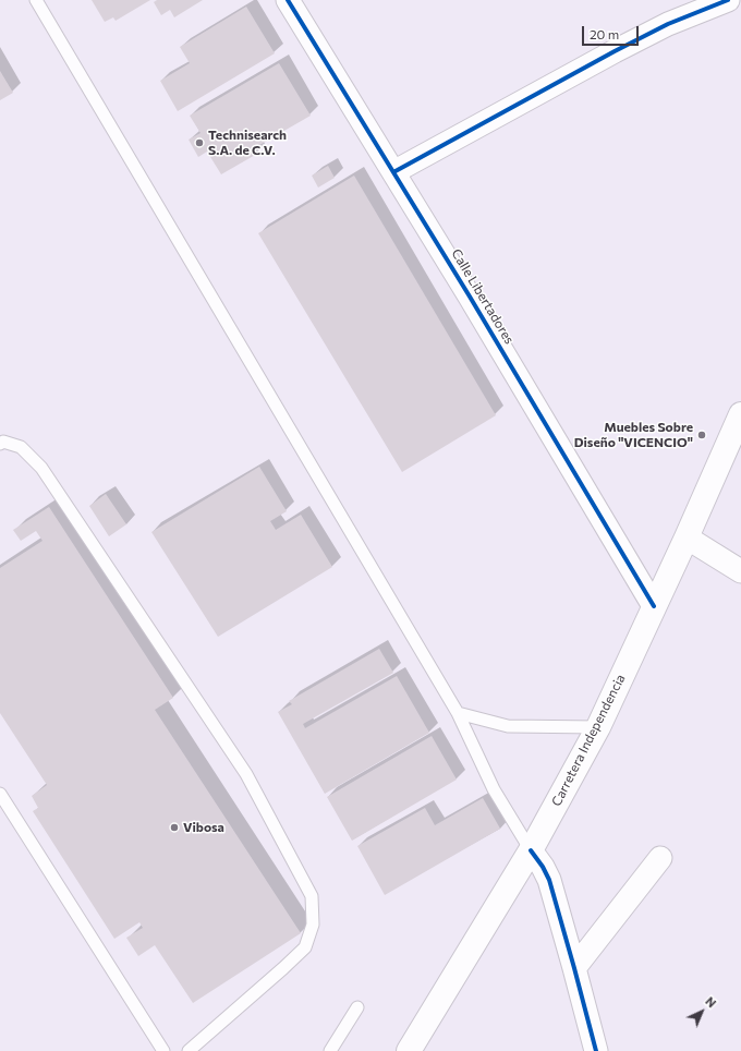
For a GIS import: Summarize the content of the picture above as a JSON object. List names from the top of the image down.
{
  "streets": {
    "main road": ["Carretera Independencia"],
    "street": ["Calle Libertadores"]
  },
  "crossings": [
    ["Calle Libertadores", "Carretera Independencia"]
  ],
  "places": ["Technisearch S.A. de C.V.", "Muebles Sobre Diseño \"VICENCIO\"", "Vibosa"],
  "scale_bar": "20 m",
  "north": "top right"
}
